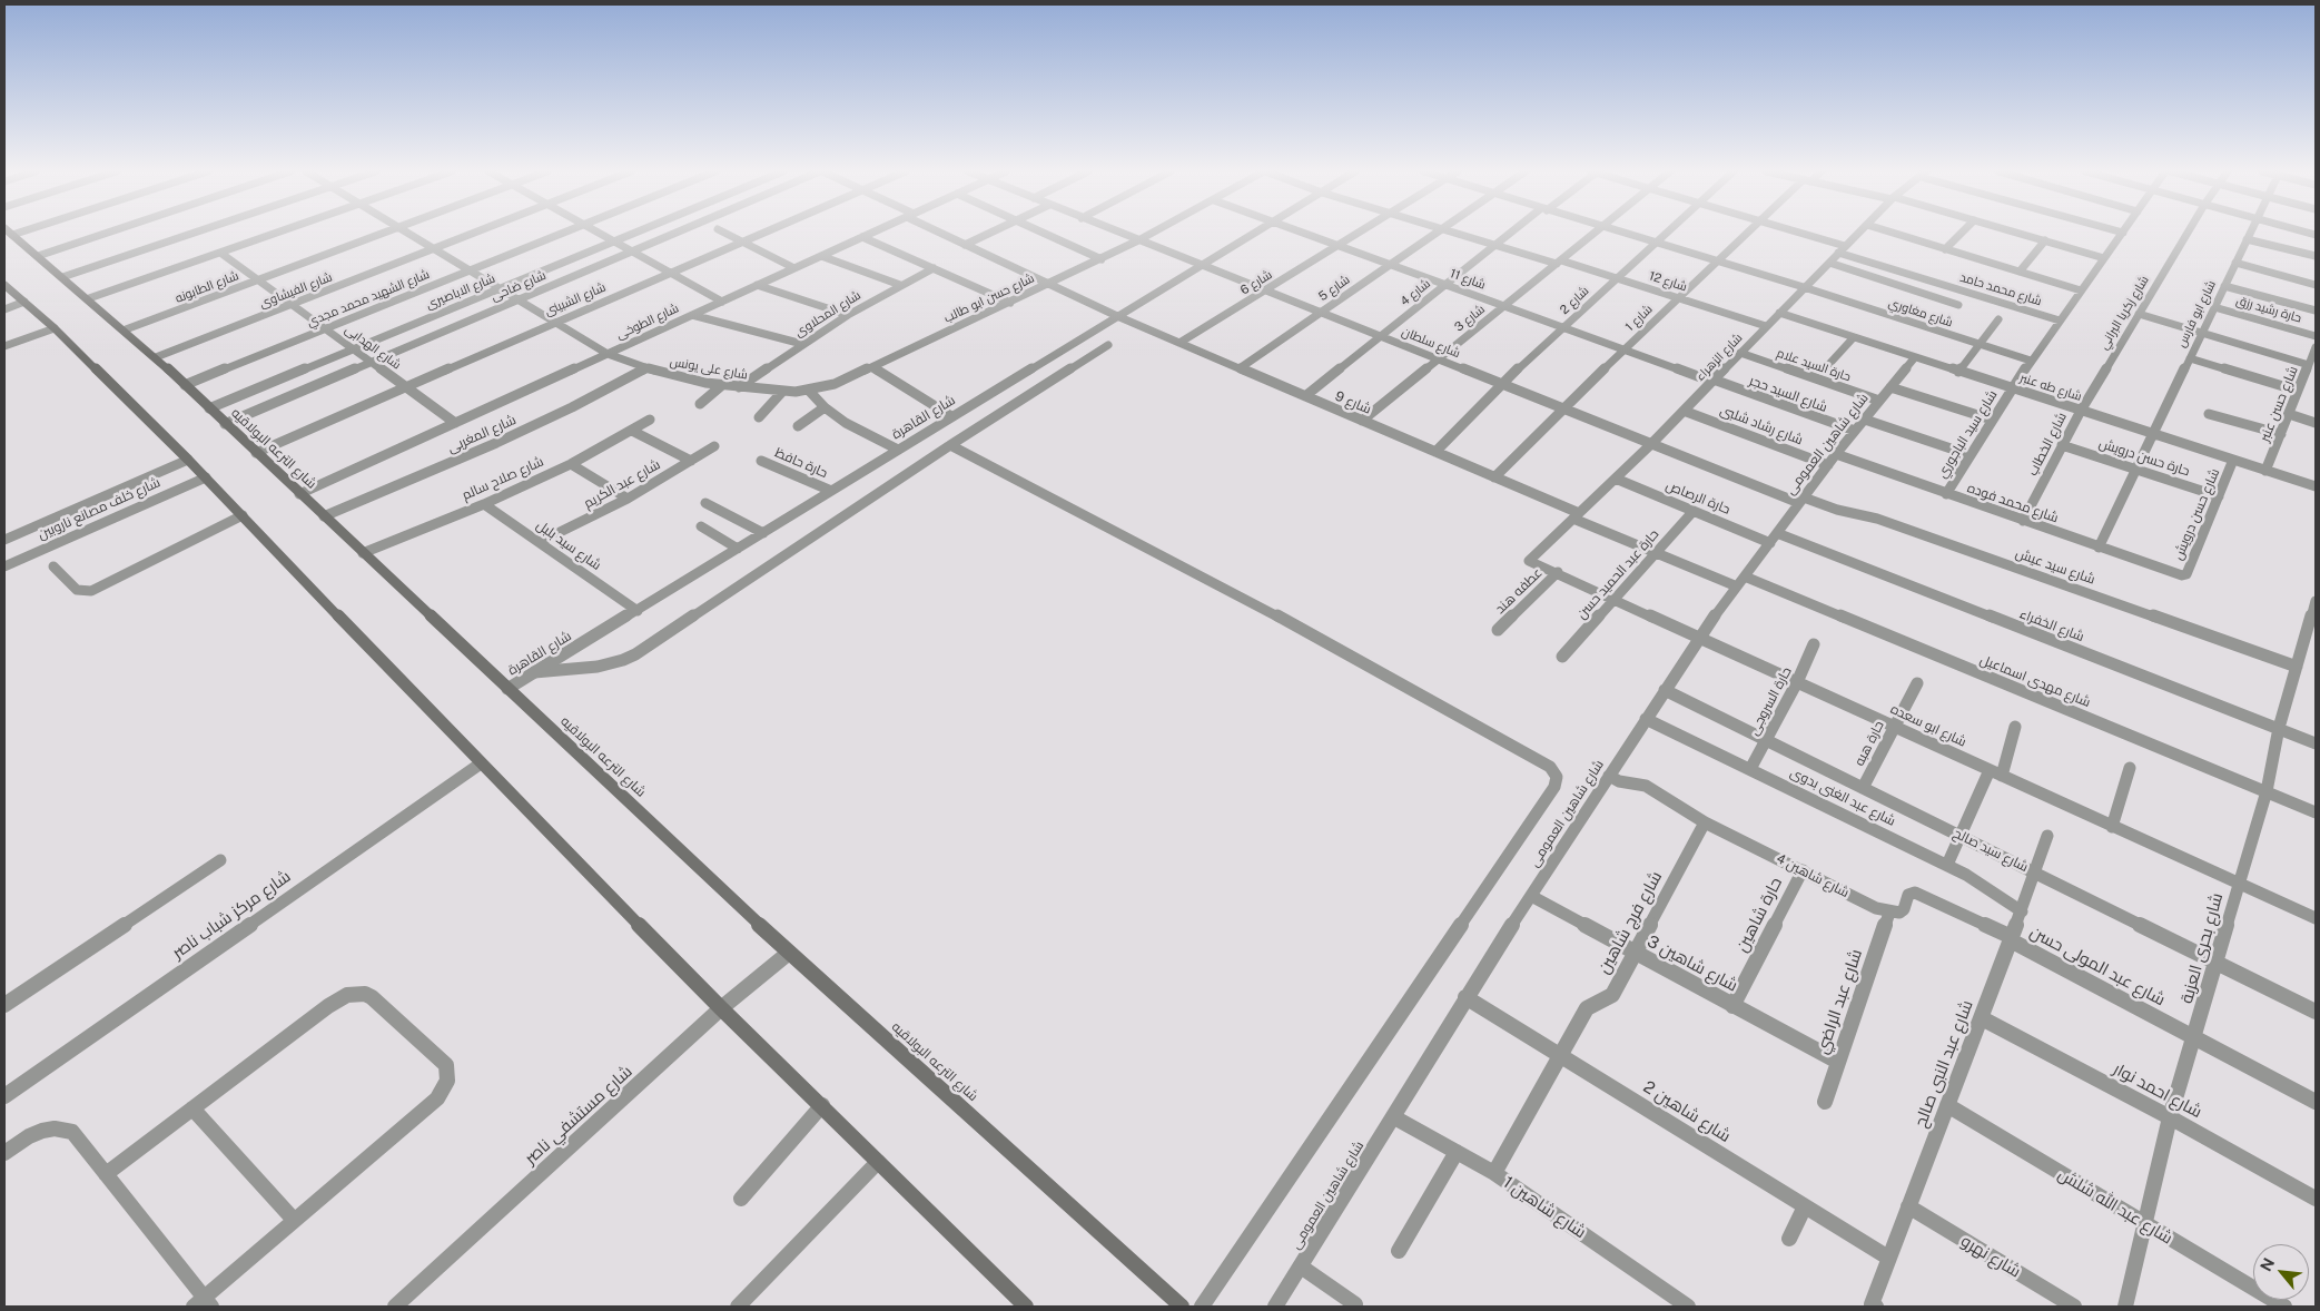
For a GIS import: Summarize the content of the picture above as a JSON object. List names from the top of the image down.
{
  "streets": {
    "street": [
      "شارع 11",
      "شارع 12",
      "شارع 6",
      "شارع ضاحى",
      "شارع الطابونه",
      "شارع 5",
      "شارع محمد حامد",
      "شارع الفيشاوى",
      "شارع الاباصيرى",
      "شارع 4",
      "شارع الشهيد محمد مجدي",
      "شارع حسن ابو طالب",
      "شارع الشبينى",
      "شارع 2",
      "حارة رشيد رزق",
      "شارع مغاوري",
      "شارع زكريا البراني",
      "شارع المحلاوى",
      "شارع ابو فارس",
      "شارع 3",
      "شارع 1",
      "شارع الطوخى",
      "شارع سلطان",
      "شارع الهدابى",
      "شارع الزهراء",
      "حارة السيد علام",
      "شارع على يونس",
      "شارع طه عنبر",
      "شارع السيد حجر",
      "شارع 9",
      "شارع حسن عنبر",
      "شارع القاهرة",
      "شارع رشاد شلبى",
      "شارع المغربى",
      "شارع سيد الباجوري",
      "شارع شاهين العمومى",
      "شارع الخطاب",
      "شارع الترعه البولاقيه",
      "حارة حسن درويش",
      "حارة حافظ",
      "شارع صلاح سالم",
      "شارع عبد الكريم",
      "حارة الرصاص",
      "شارع محمد فوده",
      "شارع خلف مصانع ناروبين",
      "شارع حسن درويش",
      "شارع سيد بلبل",
      "شارع سيد عيش",
      "حارة عبد الحميد حسن",
      "عطفه هند",
      "شارع الخفراء",
      "شارع مهدى اسماعيل",
      "حارة السروجى",
      "شارع ابو سعده",
      "حارة هبه",
      "شارع عبد الغنى بدوى",
      "شارع سيد صالح",
      "شارع شاهين 4",
      "شارع مركز شباب ناصر",
      "حارة شاهين",
      "شارع فرج شاهين",
      "شارع بحرى العزبة",
      "شارع شاهين 3",
      "شارع عبد المولى حسن",
      "شارع عبد الراضي",
      "شارع عبد النبى صالح",
      "شارع احمد نوار",
      "شارع شاهين 2",
      "شارع مستشفي ناصر",
      "شارع عبد الله شلش",
      "شارع شاهين 1",
      "شارع نهرو"
    ]
  },
  "crossings": [
    ["شارع 11", "شارع 6"],
    ["شارع 11", "شارع 5"],
    ["شارع 11", "شارع 4"],
    ["شارع 11", "شارع 2"],
    ["شارع 11", "شارع 3"],
    ["شارع 11", "شارع 1"],
    ["شارع 11", "شارع الزهراء"],
    ["شارع 11", "شارع السيد حجر"],
    ["شارع 12", "شارع 4"],
    ["شارع 12", "شارع 2"],
    ["شارع 12", "شارع 3"],
    ["شارع 12", "شارع 1"],
    ["شارع 12", "شارع الزهراء"],
    ["شارع 6", "شارع سلطان"],
    ["شارع 6", "شارع 9"],
    ["شارع ضاحى", "شارع الهدابى"],
    ["شارع ضاحى", "شارع على يونس"],
    ["شارع ضاحى", "شارع الترعه البولاقيه"],
    ["شارع الطابونه", "شارع الهدابى"],
    ["شارع الطابونه", "شارع الترعه البولاقيه"],
    ["شارع 5", "شارع سلطان"],
    ["شارع 5", "شارع 9"],
    ["شارع محمد حامد", "شارع الزهراء"],
    ["شارع محمد حامد", "شارع سيد الباجوري"],
    ["شارع الفيشاوى", "شارع الهدابى"],
    ["شارع الفيشاوى", "شارع على يونس"],
    ["شارع الفيشاوى", "شارع الترعه البولاقيه"],
    ["شارع الاباصيرى", "شارع الهدابى"],
    ["شارع الاباصيرى", "شارع على يونس"],
    ["شارع الاباصيرى", "شارع الترعه البولاقيه"],
    ["شارع 4", "شارع سلطان"],
    ["شارع 4", "شارع 9"],
    ["شارع الشهيد محمد مجدي", "شارع الهدابى"],
    ["شارع الشهيد محمد مجدي", "شارع على يونس"],
    ["شارع الشهيد محمد مجدي", "شارع الترعه البولاقيه"],
    ["شارع حسن ابو طالب", "شارع سلطان"],
    ["شارع حسن ابو طالب", "شارع على يونس"],
    ["شارع حسن ابو طالب", "شارع 9"],
    ["شارع الشبينى", "شارع الهدابى"],
    ["شارع الشبينى", "شارع على يونس"],
    ["شارع الشبينى", "شارع الترعه البولاقيه"],
    ["شارع 2", "شارع مغاوري"],
    ["شارع 2", "شارع سلطان"],
    ["شارع 2", "شارع 9"],
    ["حارة رشيد رزق", "شارع ابو فارس"],
    ["شارع مغاوري", "شارع 1"],
    ["شارع مغاوري", "شارع الزهراء"],
    ["شارع مغاوري", "شارع سيد الباجوري"],
    ["شارع زكريا البراني", "شارع طه عنبر"],
    ["شارع زكريا البراني", "شارع الخطاب"],
    ["شارع المحلاوى", "شارع على يونس"],
    ["شارع ابو فارس", "شارع طه عنبر"],
    ["شارع ابو فارس", "حارة حسن درويش"],
    ["شارع ابو فارس", "شارع محمد فوده"],
    ["شارع 3", "شارع سلطان"],
    ["شارع 3", "شارع 9"],
    ["شارع 1", "شارع سلطان"],
    ["شارع 1", "شارع 9"],
    ["شارع الطوخى", "شارع الهدابى"],
    ["شارع الطوخى", "شارع على يونس"],
    ["شارع الطوخى", "شارع الترعه البولاقيه"],
    ["شارع سلطان", "شارع الزهراء"],
    ["شارع سلطان", "شارع القاهرة"],
    ["شارع سلطان", "شارع سيد عيش"],
    ["شارع الزهراء", "حارة السيد علام"],
    ["شارع الزهراء", "شارع طه عنبر"],
    ["شارع الزهراء", "شارع السيد حجر"],
    ["شارع الزهراء", "شارع 9"],
    ["شارع الزهراء", "شارع رشاد شلبى"],
    ["شارع الزهراء", "حارة الرصاص"],
    ["شارع الزهراء", "شارع سيد عيش"],
    ["شارع الزهراء", "شارع ابو سعده"],
    ["حارة السيد علام", "شارع شاهين العمومى"],
    ["شارع على يونس", "شارع المغربى"],
    ["شارع طه عنبر", "شارع حسن عنبر"],
    ["شارع طه عنبر", "شارع سيد الباجوري"],
    ["شارع طه عنبر", "شارع شاهين العمومى"],
    ["شارع طه عنبر", "شارع الخطاب"],
    ["شارع طه عنبر", "شارع حسن درويش"],
    ["شارع السيد حجر", "شارع شاهين العمومى"],
    ["شارع 9", "شارع القاهرة"],
    ["شارع 9", "حارة عبد الحميد حسن"],
    ["شارع 9", "شارع مهدى اسماعيل"],
    ["شارع القاهرة", "شارع الترعه البولاقيه"],
    ["شارع القاهرة", "حارة حافظ"],
    ["شارع القاهرة", "شارع سيد بلبل"],
    ["شارع رشاد شلبى", "شارع شاهين العمومى"],
    ["شارع رشاد شلبى", "شارع محمد فوده"],
    ["شارع المغربى", "شارع الترعه البولاقيه"],
    ["شارع سيد الباجوري", "شارع محمد فوده"],
    ["شارع شاهين العمومى", "حارة الرصاص"],
    ["شارع شاهين العمومى", "شارع محمد فوده"],
    ["شارع شاهين العمومى", "شارع سيد عيش"],
    ["شارع شاهين العمومى", "شارع الخفراء"],
    ["شارع شاهين العمومى", "شارع مهدى اسماعيل"],
    ["شارع شاهين العمومى", "شارع ابو سعده"],
    ["شارع شاهين العمومى", "شارع عبد الغنى بدوى"],
    ["شارع شاهين العمومى", "شارع سيد صالح"],
    ["شارع شاهين العمومى", "شارع شاهين 4"],
    ["شارع شاهين العمومى", "شارع شاهين 3"],
    ["شارع شاهين العمومى", "شارع شاهين 2"],
    ["شارع شاهين العمومى", "شارع شاهين 1"],
    ["شارع الخطاب", "حارة حسن درويش"],
    ["شارع الخطاب", "شارع محمد فوده"],
    ["شارع الترعه البولاقيه", "شارع صلاح سالم"],
    ["شارع الترعه البولاقيه", "شارع مستشفي ناصر"],
    ["حارة حسن درويش", "شارع حسن درويش"],
    ["شارع صلاح سالم", "شارع سيد بلبل"],
    ["شارع عبد الكريم", "شارع سيد بلبل"],
    ["حارة الرصاص", "حارة عبد الحميد حسن"],
    ["حارة الرصاص", "شارع الخفراء"],
    ["شارع محمد فوده", "شارع حسن درويش"],
    ["شارع سيد عيش", "شارع بحرى العزبة"],
    ["حارة عبد الحميد حسن", "شارع مهدى اسماعيل"],
    ["حارة عبد الحميد حسن", "شارع ابو سعده"],
    ["عطفه هند", "شارع ابو سعده"],
    ["شارع الخفراء", "شارع بحرى العزبة"],
    ["شارع مهدى اسماعيل", "شارع بحرى العزبة"],
    ["حارة السروجى", "شارع ابو سعده"],
    ["حارة السروجى", "شارع عبد الغنى بدوى"],
    ["حارة السروجى", "شارع سيد صالح"],
    ["شارع ابو سعده", "حارة هبه"],
    ["شارع ابو سعده", "شارع بحرى العزبة"],
    ["حارة هبه", "شارع سيد صالح"],
    ["شارع عبد الغنى بدوى", "شارع عبد النبى صالح"],
    ["شارع سيد صالح", "شارع بحرى العزبة"],
    ["شارع سيد صالح", "شارع عبد النبى صالح"],
    ["شارع شاهين 4", "حارة شاهين"],
    ["شارع شاهين 4", "شارع فرج شاهين"],
    ["شارع شاهين 4", "شارع عبد الراضي"],
    ["حارة شاهين", "شارع شاهين 3"],
    ["شارع فرج شاهين", "شارع شاهين 3"],
    ["شارع فرج شاهين", "شارع شاهين 2"],
    ["شارع فرج شاهين", "شارع شاهين 1"],
    ["شارع بحرى العزبة", "شارع عبد المولى حسن"],
    ["شارع بحرى العزبة", "شارع احمد نوار"],
    ["شارع بحرى العزبة", "شارع عبد الله شلش"],
    ["شارع شاهين 3", "شارع عبد الراضي"],
    ["شارع عبد المولى حسن", "شارع عبد النبى صالح"],
    ["شارع عبد النبى صالح", "شارع احمد نوار"],
    ["شارع عبد النبى صالح", "شارع شاهين 2"],
    ["شارع عبد النبى صالح", "شارع عبد الله شلش"],
    ["شارع عبد النبى صالح", "شارع نهرو"]
  ],
  "north": "top left"
}
